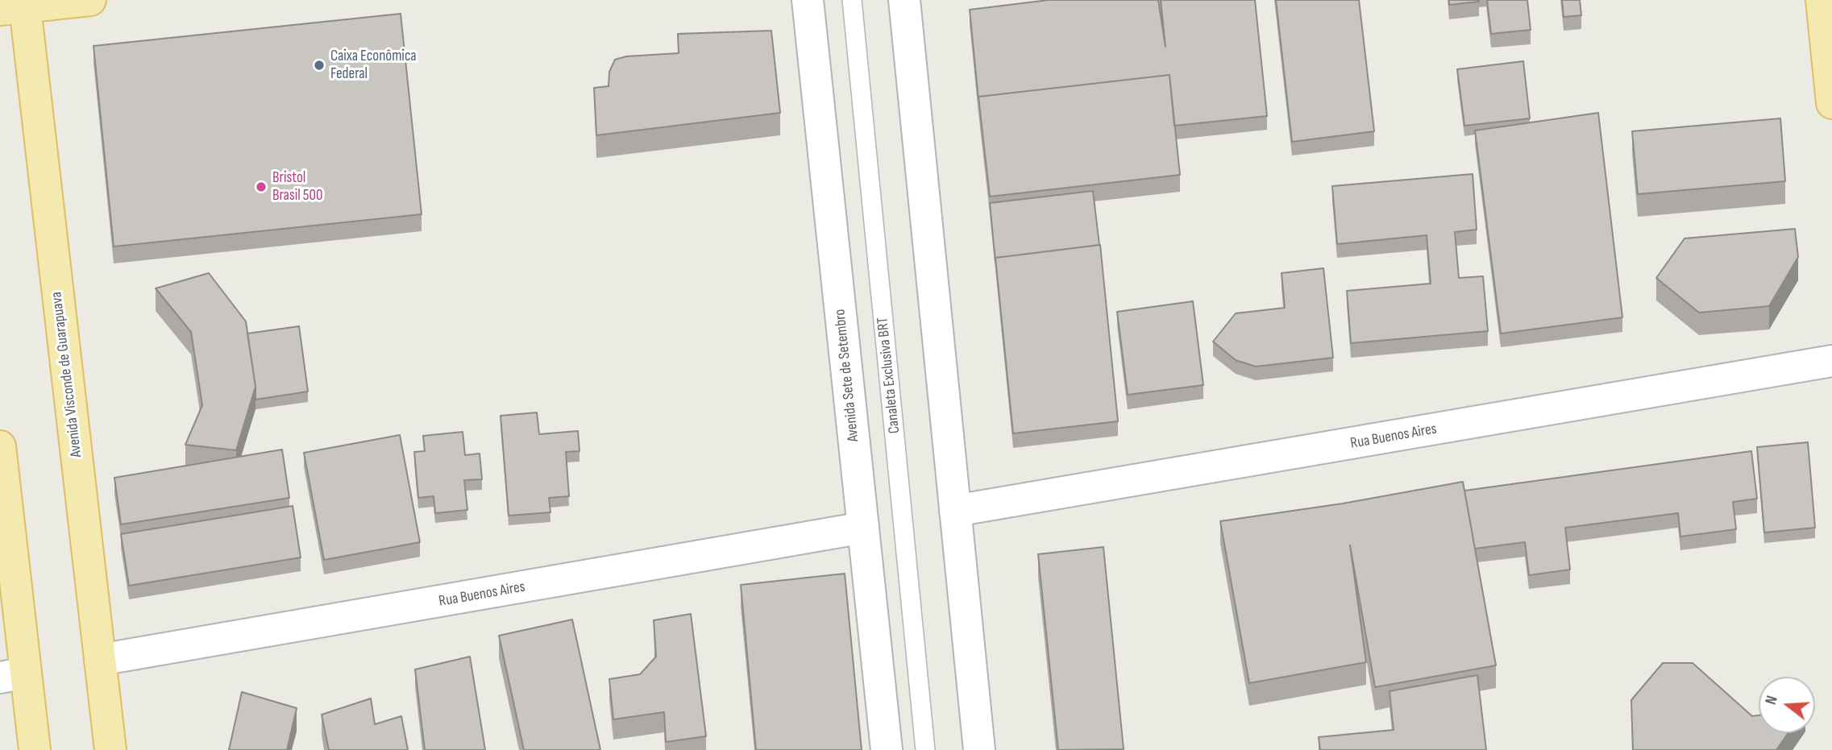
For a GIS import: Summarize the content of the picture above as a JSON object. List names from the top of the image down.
{
  "streets": {
    "main road": ["Avenida Visconde de Guarapuava"],
    "street": ["Avenida Sete de Setembro", "Rua Buenos Aires"],
    "lane": ["Canaleta Exclusiva BRT"]
  },
  "crossings": [
    ["Avenida Visconde de Guarapuava", "Rua Buenos Aires"],
    ["Avenida Sete de Setembro", "Rua Buenos Aires"]
  ],
  "places": ["Caixa Econômica Federal", "Bristol Brasil 500"],
  "north": "left"
}
